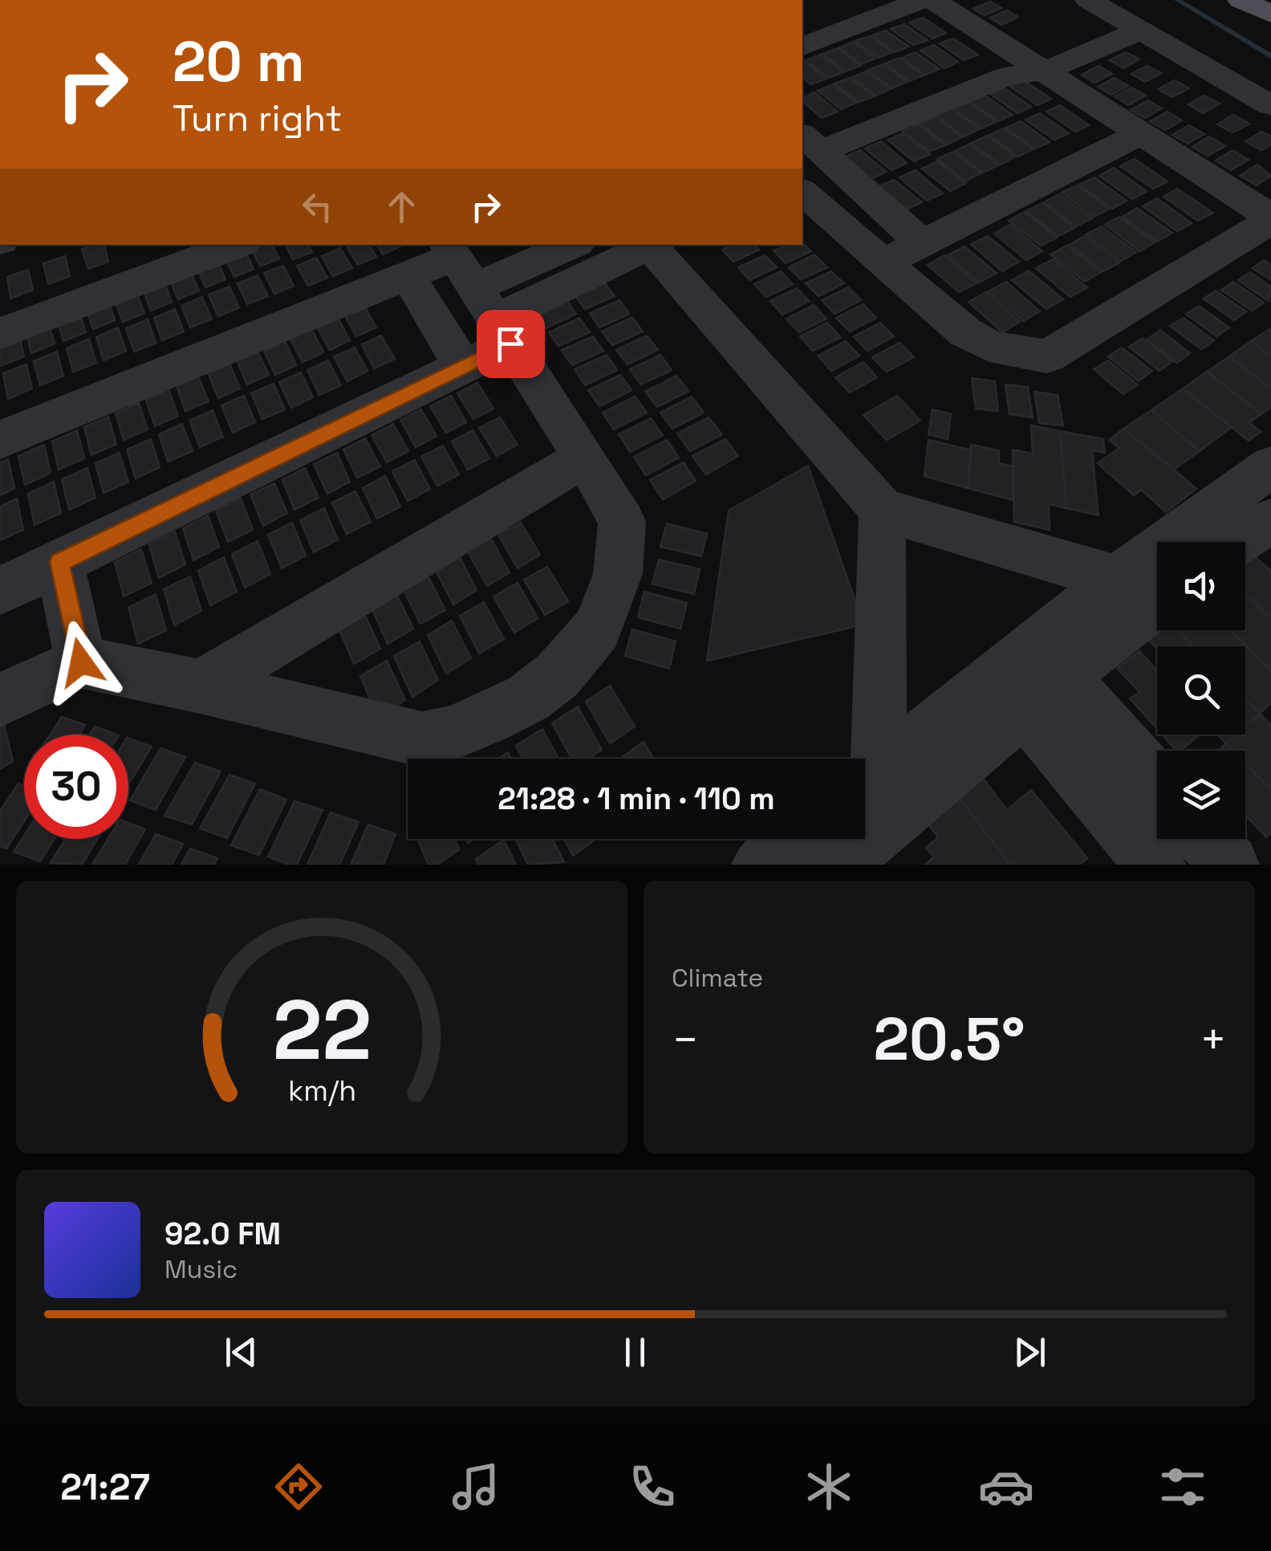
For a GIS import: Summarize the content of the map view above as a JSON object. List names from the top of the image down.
{
  "page": {
    "turn": ["20 m", "Turn right"],
    "limit": "30",
    "trip": "21:28 · 1 min · 110 m",
    "tile": "Climate",
    "heat": ["−", "20.5°", "+"],
    "song": ["92.0 FM", "Music"],
    "tabs": "21:27",
    "gauge": ["22", "km/h"]
  }
}
